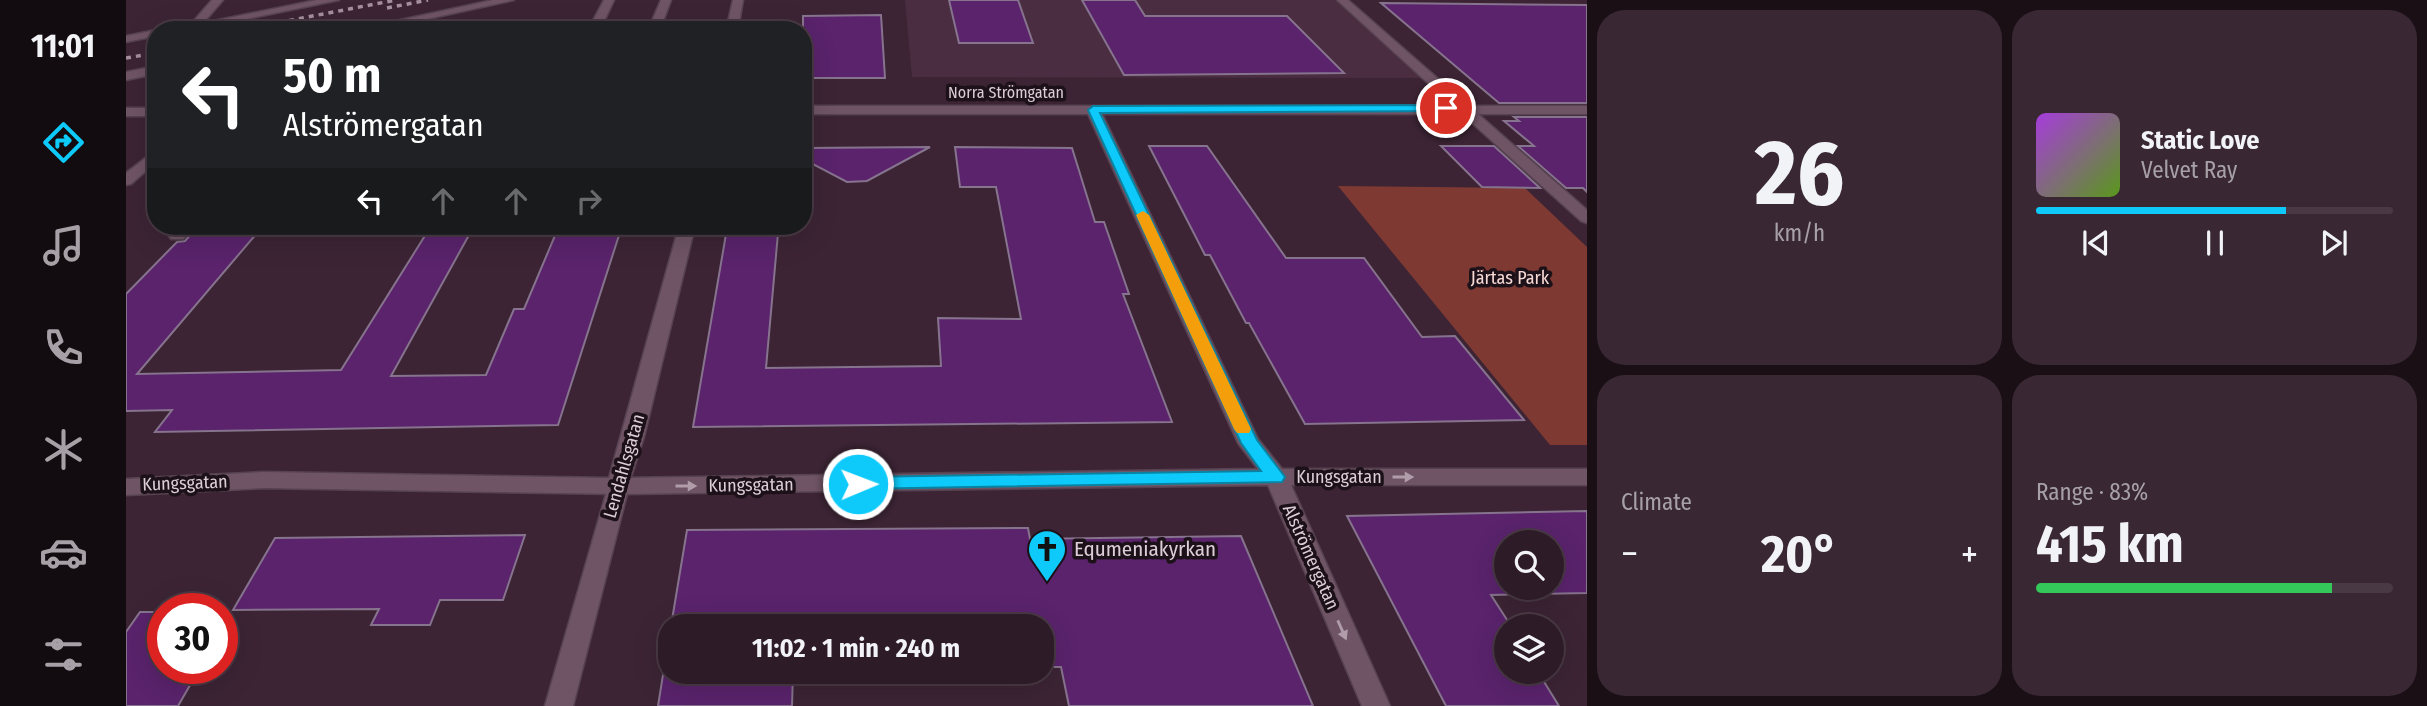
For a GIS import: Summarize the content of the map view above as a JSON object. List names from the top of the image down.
{
  "streets": {
    "street": [
      "Norra Strömgatan",
      "Lendahlsgatan",
      "Kungsgatan",
      "Alströmergatan"
    ]
  },
  "crossings": [
    ["Norra Strömgatan", "Alströmergatan"],
    ["Lendahlsgatan", "Kungsgatan"],
    ["Kungsgatan", "Alströmergatan"]
  ],
  "one_way": ["Kungsgatan", "Alströmergatan"],
  "parks": ["Järtas Park"],
  "places": {
    "church": ["Equmeniakyrkan"]
  },
  "page": {
    "tabs": "11:01",
    "tile": [
      ["26", "km/h"],
      "Climate",
      ["Range · 83%", "415 km"]
    ],
    "turn": ["50 m", "Alströmergatan"],
    "song": ["Static Love", "Velvet Ray"],
    "heat": ["−", "20°", "+"],
    "limit": "30",
    "trip": "11:02 · 1 min · 240 m"
  }
}
